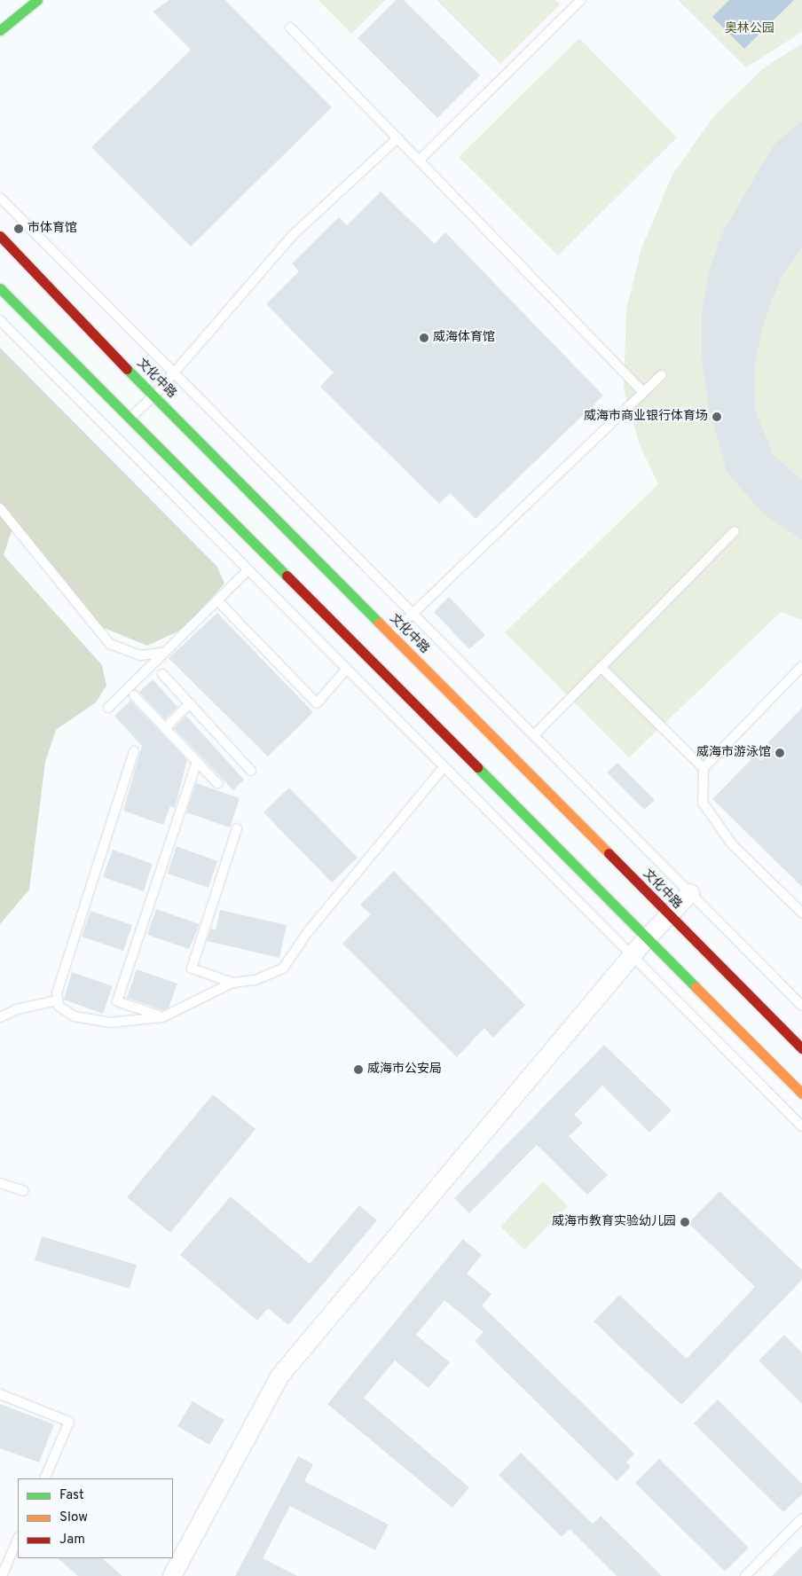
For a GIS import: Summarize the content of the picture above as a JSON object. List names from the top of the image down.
{
  "streets": {
    "main road": ["文化中路"]
  },
  "parks": ["奥林公园"],
  "places": [
    "市体育馆",
    "威海体育馆",
    "威海市商业银行体育场",
    "威海市游泳馆",
    "威海市公安局",
    "威海市教育实验幼儿园"
  ],
  "legend": ["Fast", "Slow", "Jam"]
}
